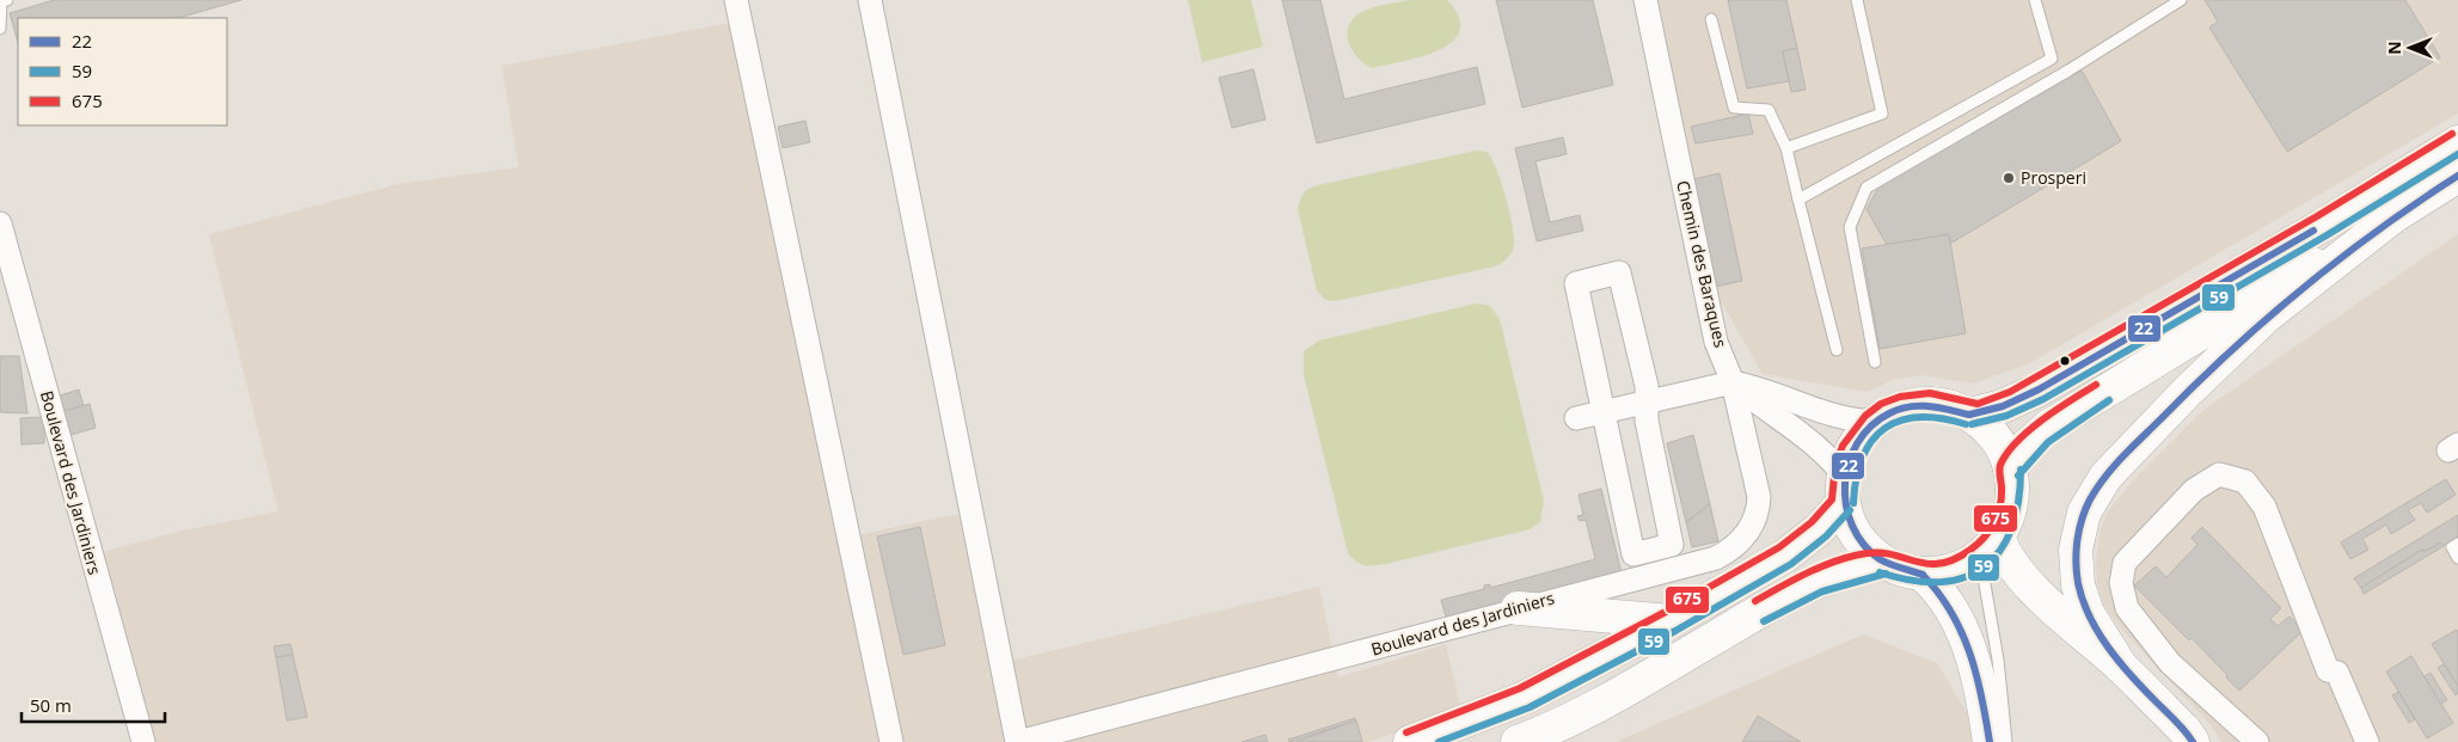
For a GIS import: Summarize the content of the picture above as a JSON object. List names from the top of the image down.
{
  "streets": {
    "street": ["Chemin des Baraques", "Boulevard des Jardiniers"]
  },
  "crossings": [
    ["Chemin des Baraques", "Boulevard des Jardiniers"]
  ],
  "places": ["Prosperi"],
  "lines": ["transit line 675", "transit line 59", "transit line 22"],
  "legend": ["22", "59", "675"],
  "scale_bar": "50 m",
  "north": "left"
}
